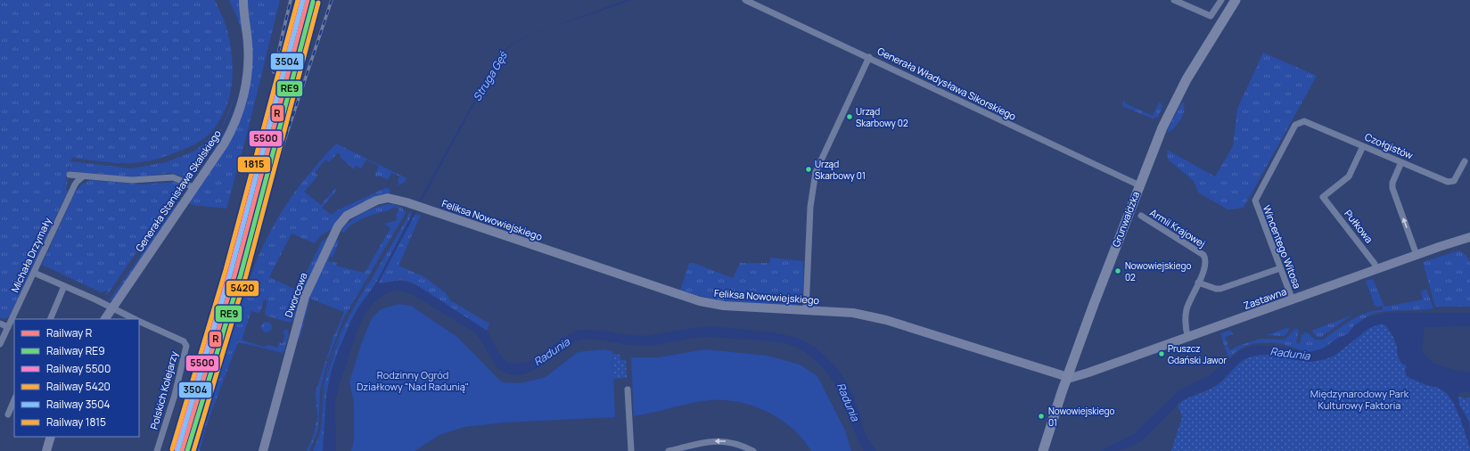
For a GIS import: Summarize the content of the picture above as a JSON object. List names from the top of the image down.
{
  "streets": {
    "main road": ["Grunwaldzka"],
    "street": [
      "Generała Władysława Sikorskiego",
      "Czołgistów",
      "Generała Stanisława Skalskiego",
      "Feliksa Nowowiejskiego",
      "Pułkowa",
      "Armii Krajowej",
      "Wincentego Witosa",
      "Michała Drzymały",
      "Dworcowa",
      "Zastawna",
      "Polskich Kolejarzy"
    ]
  },
  "crossings": [
    ["Generała Władysława Sikorskiego", "Grunwaldzka"],
    ["Czołgistów", "Pułkowa"],
    ["Czołgistów", "Wincentego Witosa"],
    ["Generała Stanisława Skalskiego", "Polskich Kolejarzy"],
    ["Grunwaldzka", "Feliksa Nowowiejskiego"],
    ["Grunwaldzka", "Zastawna"],
    ["Feliksa Nowowiejskiego", "Dworcowa"],
    ["Feliksa Nowowiejskiego", "Zastawna"],
    ["Pułkowa", "Zastawna"],
    ["Armii Krajowej", "Zastawna"],
    ["Wincentego Witosa", "Zastawna"],
    ["Michała Drzymały", "Polskich Kolejarzy"]
  ],
  "water": ["Struga Gęś", "Radunia"],
  "parks": ["Rodzinny Ogród Działkowy \"Nad Radunią\"", "Międzynarodowy Park Kulturowy Faktoria"],
  "places": [
    "Urząd Skarbowy 02",
    "Urząd Skarbowy 01",
    "Nowowiejskiego 02",
    "Pruszcz Gdański Jawor",
    "Nowowiejskiego 01"
  ],
  "lines": [
    "rail line R",
    "rail line 5500",
    "rail line 3504",
    "rail line 1815",
    "rail line RE9",
    "rail line 5420"
  ],
  "legend": [
    "Railway R",
    "Railway RE9",
    "Railway 5500",
    "Railway 5420",
    "Railway 3504",
    "Railway 1815"
  ]
}
